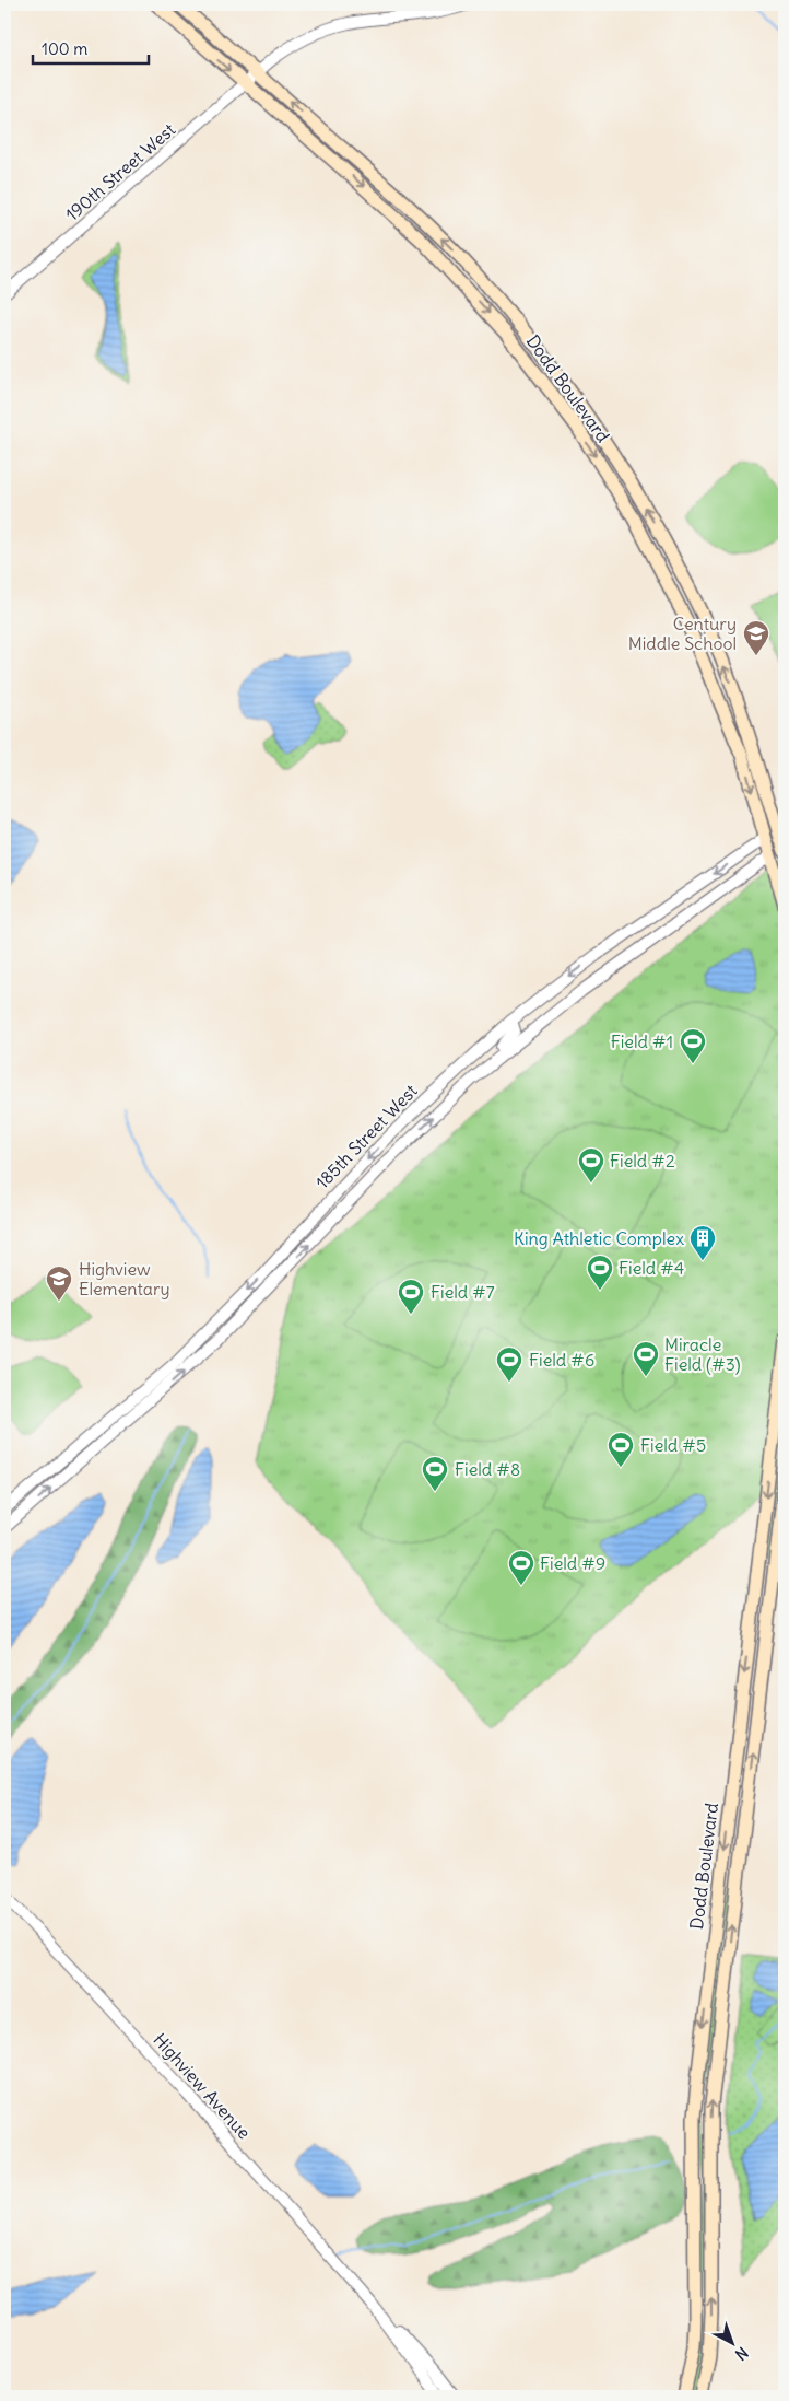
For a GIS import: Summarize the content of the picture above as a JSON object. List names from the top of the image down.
{
  "streets": {
    "main road": ["Dodd Boulevard", "185th Street West"],
    "street": ["190th Street West", "Highview Avenue"]
  },
  "crossings": [
    ["190th Street West", "Dodd Boulevard"],
    ["Dodd Boulevard", "185th Street West"]
  ],
  "places": {
    "school or university": ["Century Middle School", "Highview Elementary"],
    "sports": [
      "Field #1",
      "Field #2",
      "Field #4",
      "Field #7",
      "Miracle Field (#3)",
      "Field #6",
      "Field #5",
      "Field #8",
      "Field #9"
    ],
    "building": ["King Athletic Complex"]
  },
  "scale_bar": "100 m",
  "north": "bottom right"
}
